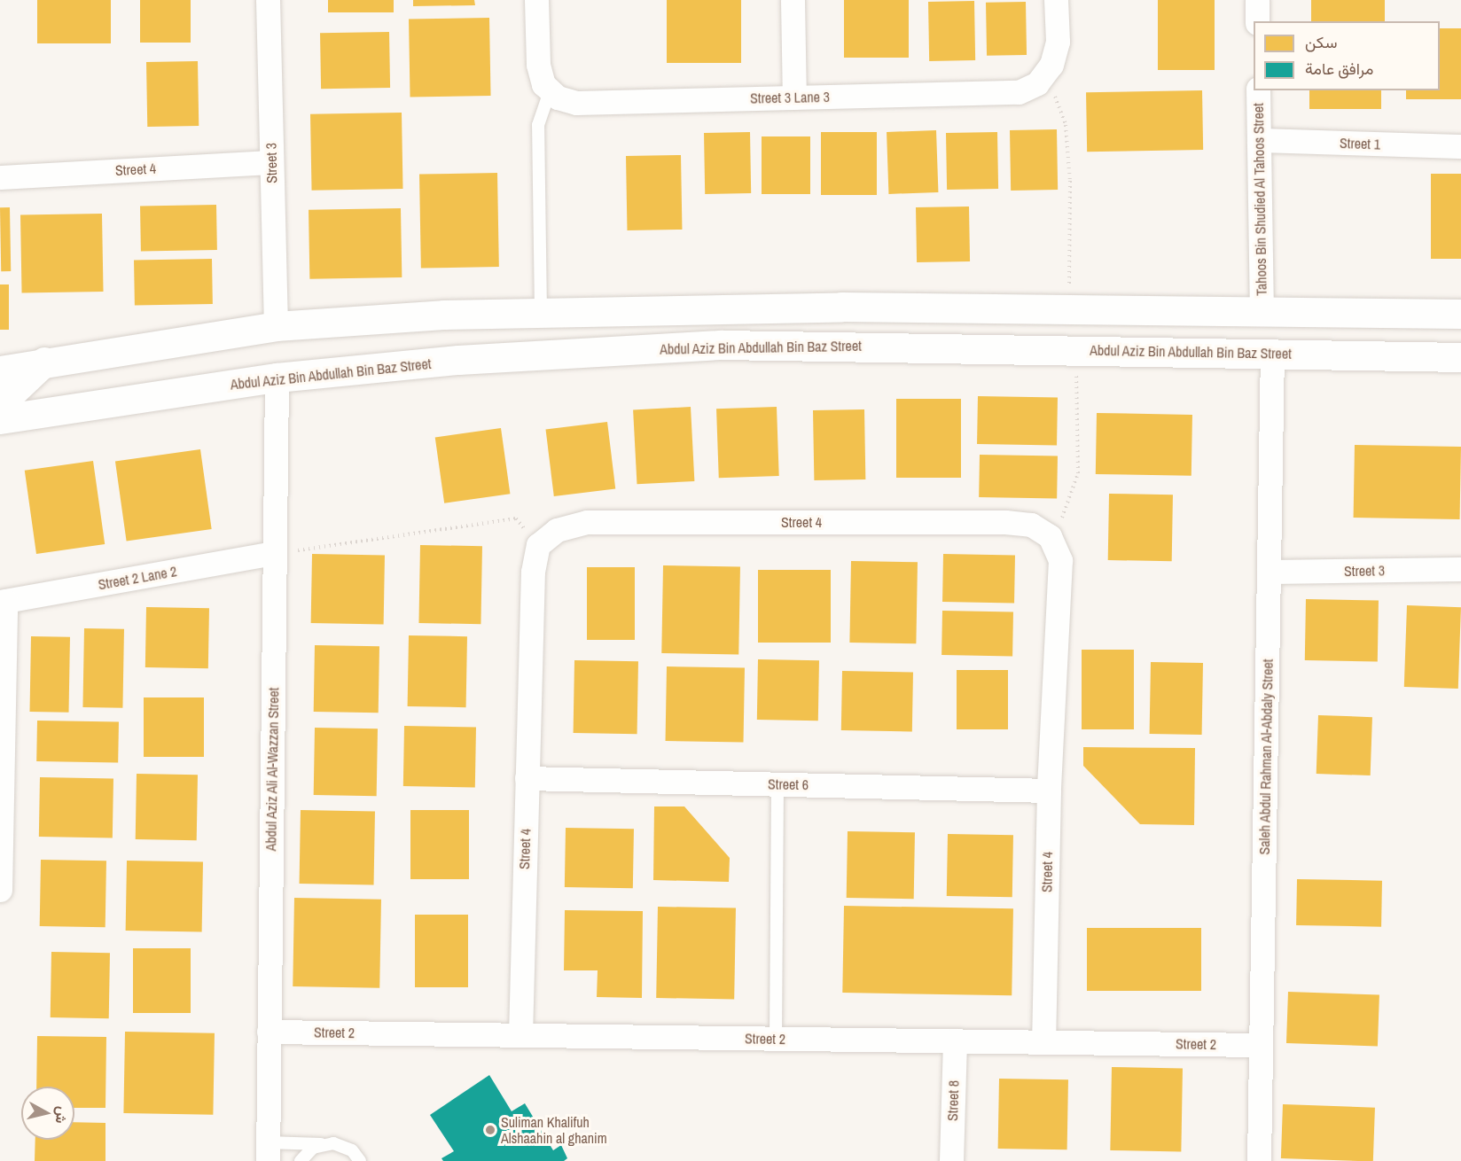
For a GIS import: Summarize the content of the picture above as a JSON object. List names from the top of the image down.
{
  "streets": {
    "street": [
      "Street 3 Lane 3",
      "Street 1",
      "Street 3",
      "Street 4",
      "Tahoos Bin Shudied Al Tahoos Street",
      "Abdul Aziz Bin Abdullah Bin Baz Street",
      "Street 2 Lane 2",
      "Saleh Abdul Rahman Al-Abdaly Street",
      "Abdul Aziz Ali Al-Wazzan Street",
      "Street 6",
      "Street 2",
      "Street 8"
    ]
  },
  "crossings": [
    ["Street 1", "Tahoos Bin Shudied Al Tahoos Street"],
    ["Street 3", "Street 4"],
    ["Street 3", "Saleh Abdul Rahman Al-Abdaly Street"],
    ["Street 4", "Street 6"],
    ["Street 4", "Street 2"],
    ["Abdul Aziz Bin Abdullah Bin Baz Street", "Saleh Abdul Rahman Al-Abdaly Street"],
    ["Abdul Aziz Bin Abdullah Bin Baz Street", "Abdul Aziz Ali Al-Wazzan Street"],
    ["Street 2 Lane 2", "Abdul Aziz Ali Al-Wazzan Street"],
    ["Saleh Abdul Rahman Al-Abdaly Street", "Street 2"],
    ["Abdul Aziz Ali Al-Wazzan Street", "Street 2"],
    ["Street 2", "Street 8"]
  ],
  "places": ["Suliman Khalifuh Alshaahin al ghanim"],
  "legend": ["سكن", "مرافق عامة"],
  "north": "right"
}
